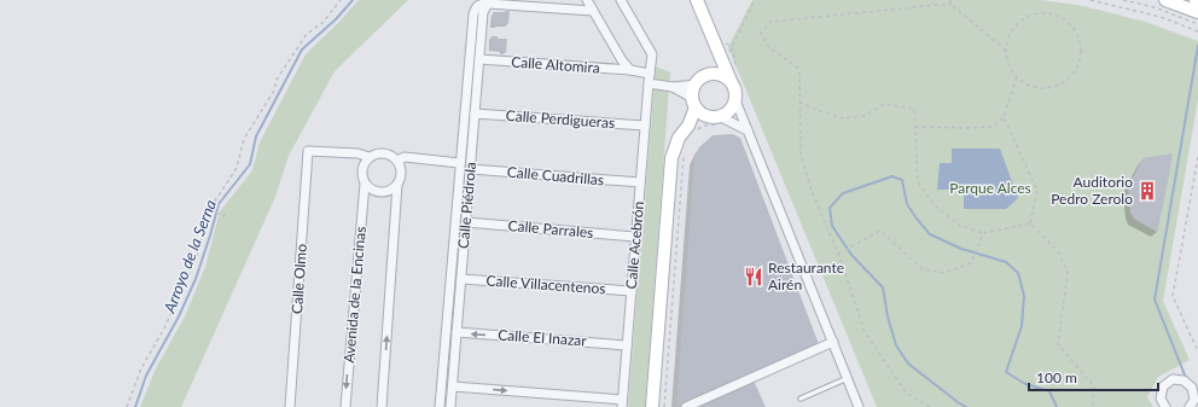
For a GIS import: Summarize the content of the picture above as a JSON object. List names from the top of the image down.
{
  "streets": {
    "street": [
      "Calle Altomira",
      "Calle Perdigueras",
      "Calle Cuadrillas",
      "Calle Piédrola",
      "Calle Parrales",
      "Calle Acebrón",
      "Calle Olmo",
      "Calle Villacentenos",
      "Avenida de la Encinas",
      "Calle El Inazar"
    ]
  },
  "crossings": [
    ["Calle Altomira", "Calle Piédrola"],
    ["Calle Altomira", "Calle Acebrón"],
    ["Calle Perdigueras", "Calle Piédrola"],
    ["Calle Perdigueras", "Calle Acebrón"],
    ["Calle Cuadrillas", "Calle Piédrola"],
    ["Calle Cuadrillas", "Calle Acebrón"],
    ["Calle Piédrola", "Calle Parrales"],
    ["Calle Piédrola", "Calle Villacentenos"],
    ["Calle Piédrola", "Calle El Inazar"],
    ["Calle Parrales", "Calle Acebrón"],
    ["Calle Acebrón", "Calle Villacentenos"],
    ["Calle Acebrón", "Calle El Inazar"],
    ["Calle Olmo", "Avenida de la Encinas"]
  ],
  "water": ["Arroyo de la Serna"],
  "parks": ["Parque Alces"],
  "places": {
    "building": ["Auditorio Pedro Zerolo"],
    "restaurant": ["Restaurante Airén"]
  },
  "scale_bar": "100 m"
}
